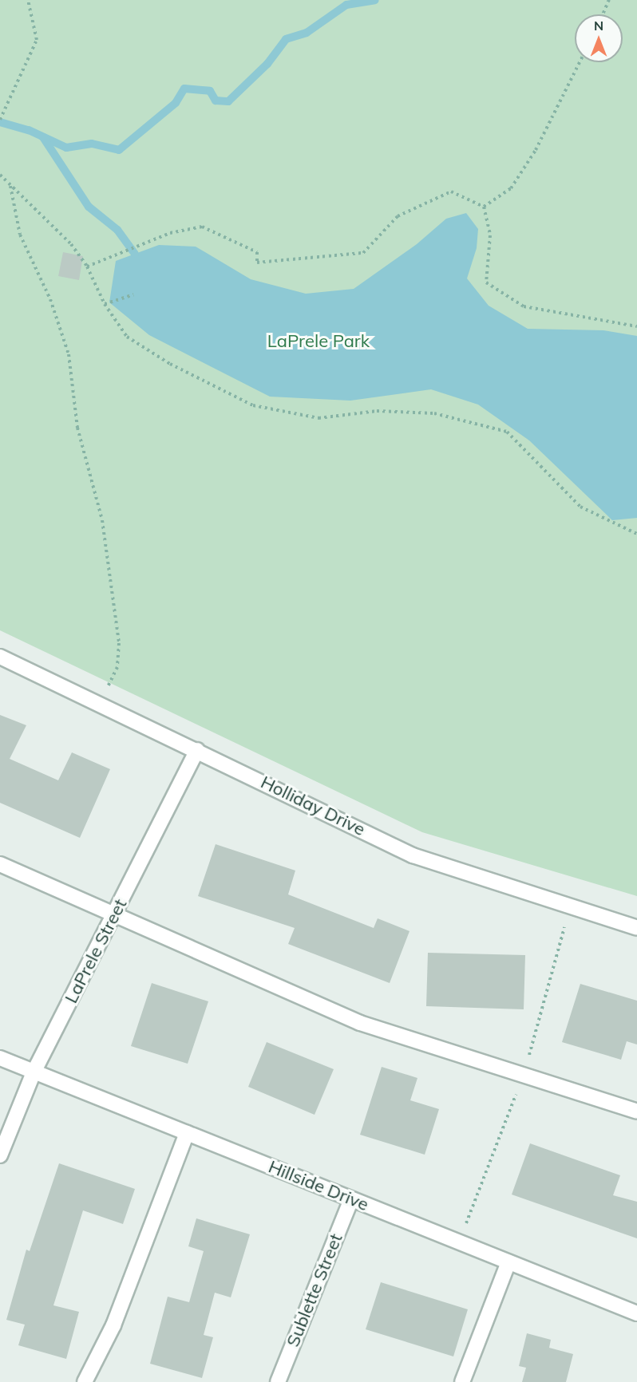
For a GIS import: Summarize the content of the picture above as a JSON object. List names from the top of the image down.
{
  "streets": {
    "street": [
      "Holliday Drive",
      "LaPrele Street",
      "Hillside Drive",
      "Sublette Street"
    ]
  },
  "crossings": [
    ["Holliday Drive", "LaPrele Street"],
    ["LaPrele Street", "Hillside Drive"],
    ["Hillside Drive", "Sublette Street"]
  ],
  "parks": ["LaPrele Park"],
  "north": "top"
}
